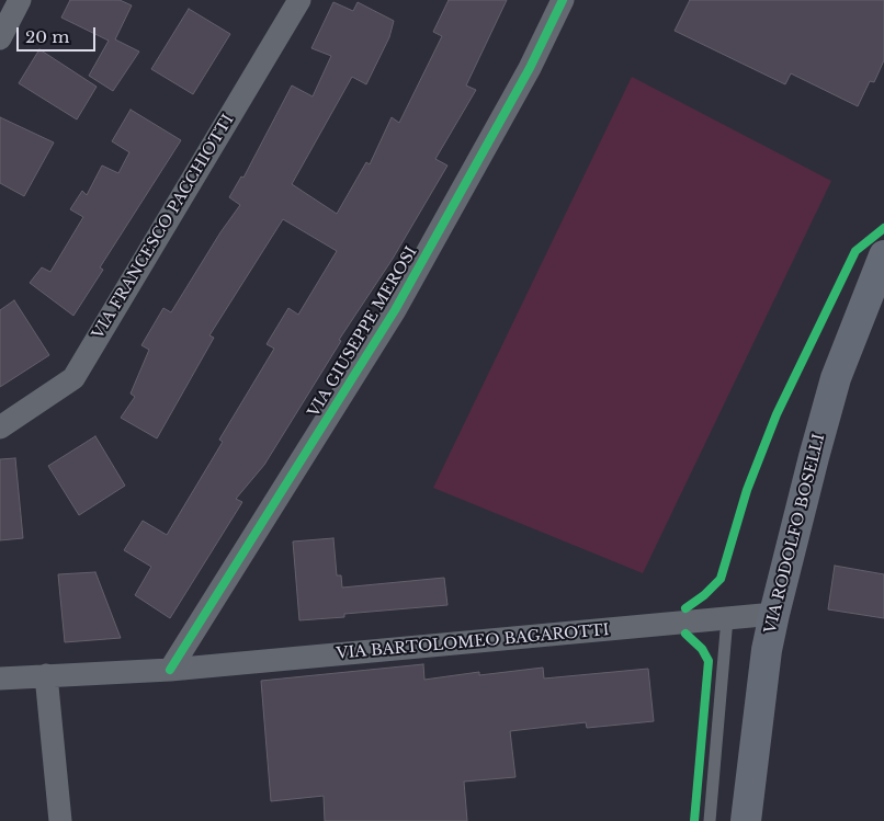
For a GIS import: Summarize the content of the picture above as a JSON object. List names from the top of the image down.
{
  "streets": {
    "street": [
      "VIA FRANCESCO PACCHIOTTI",
      "VIA GIUSEPPE MEROSI",
      "VIA RODOLFO BOSELLI",
      "VIA BARTOLOMEO BAGAROTTI"
    ]
  },
  "crossings": [
    ["VIA GIUSEPPE MEROSI", "VIA BARTOLOMEO BAGAROTTI"],
    ["VIA RODOLFO BOSELLI", "VIA BARTOLOMEO BAGAROTTI"]
  ],
  "scale_bar": "20 m"
}
